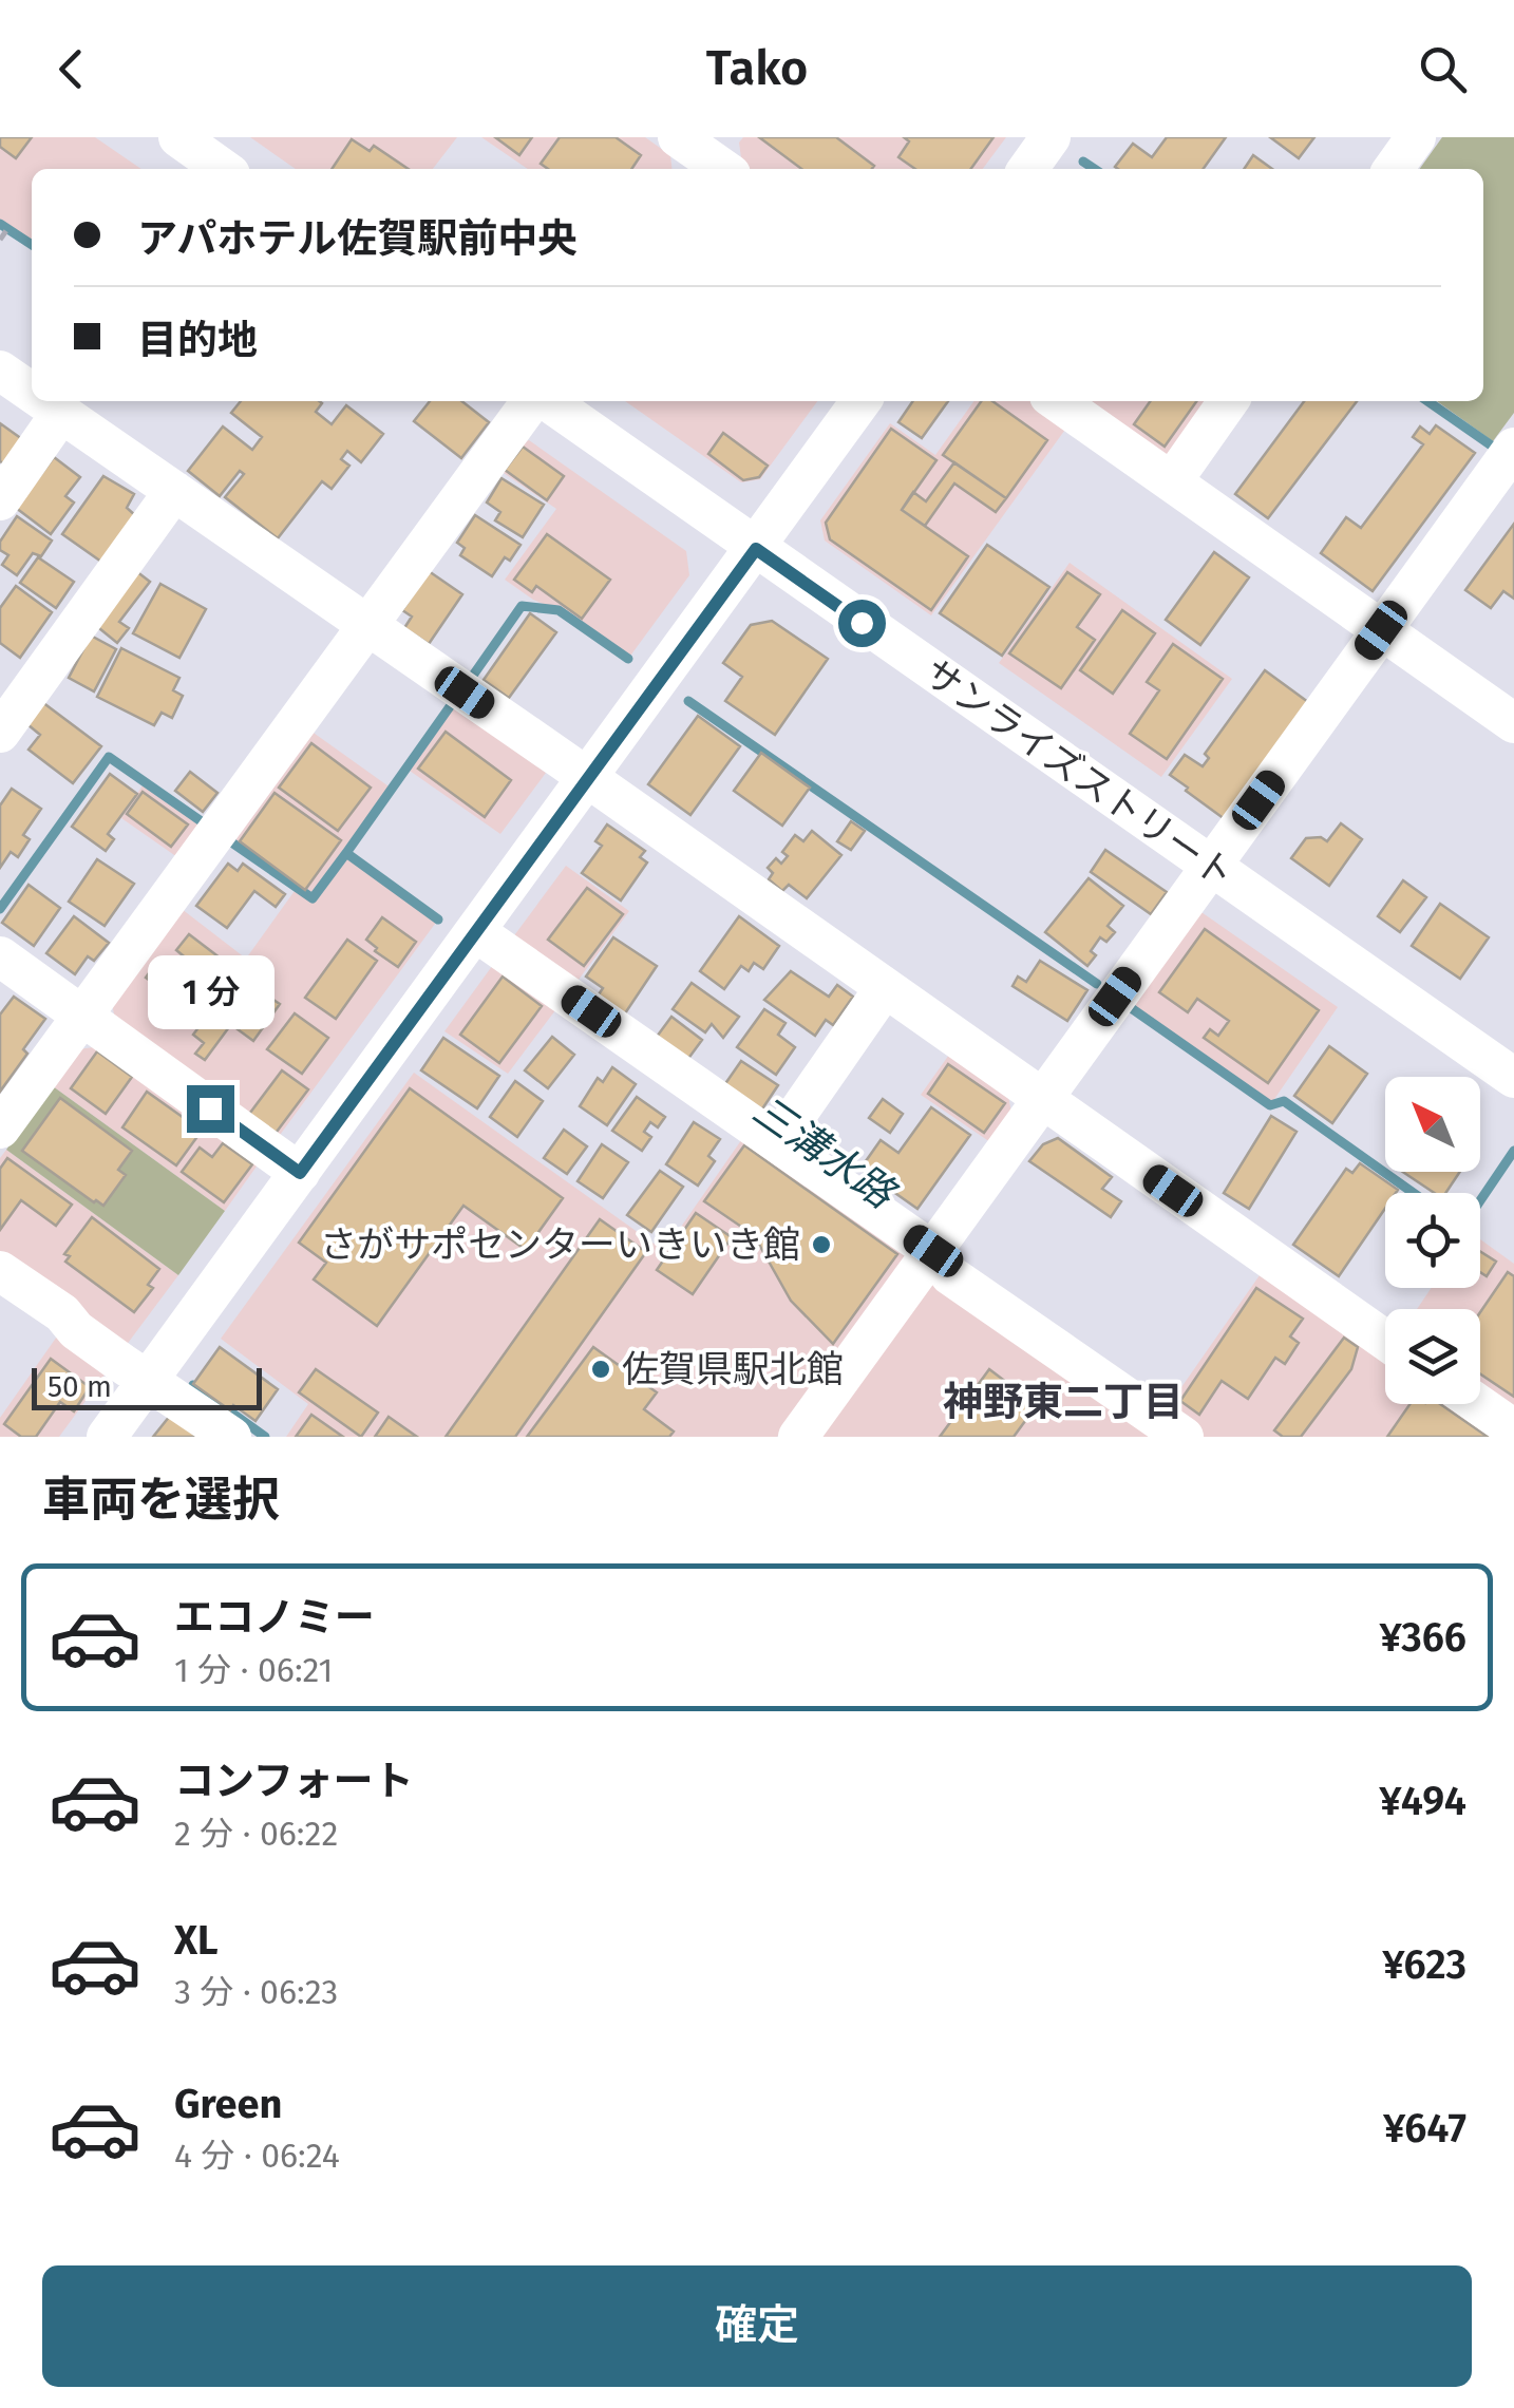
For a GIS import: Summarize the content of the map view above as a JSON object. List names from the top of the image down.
{
  "streets": {
    "street": ["サンライズストリート"]
  },
  "districts": ["神野東二丁目"],
  "water": ["三溝水路"],
  "places": ["さがサポセンターいきいき館", "佐賀県駅北館"],
  "scale_bar": "50 m",
  "north": "top left",
  "page": {
    "header": "Tako",
    "banner": ["アパホテル佐賀駅前中央", "目的地"],
    "bubble": "1 分",
    "scale": "50 m",
    "heading": "車両を選択",
    "list": [
      {
        "name": "エコノミー",
        "note": "1 分 · 06:21",
        "value": "¥366"
      },
      {
        "name": "コンフォート",
        "note": "2 分 · 06:22",
        "value": "¥494"
      },
      {
        "name": "XL",
        "note": "3 分 · 06:23",
        "value": "¥623"
      },
      {
        "name": "Green",
        "note": "4 分 · 06:24",
        "value": "¥647"
      }
    ],
    "buttons": "確定"
  }
}
